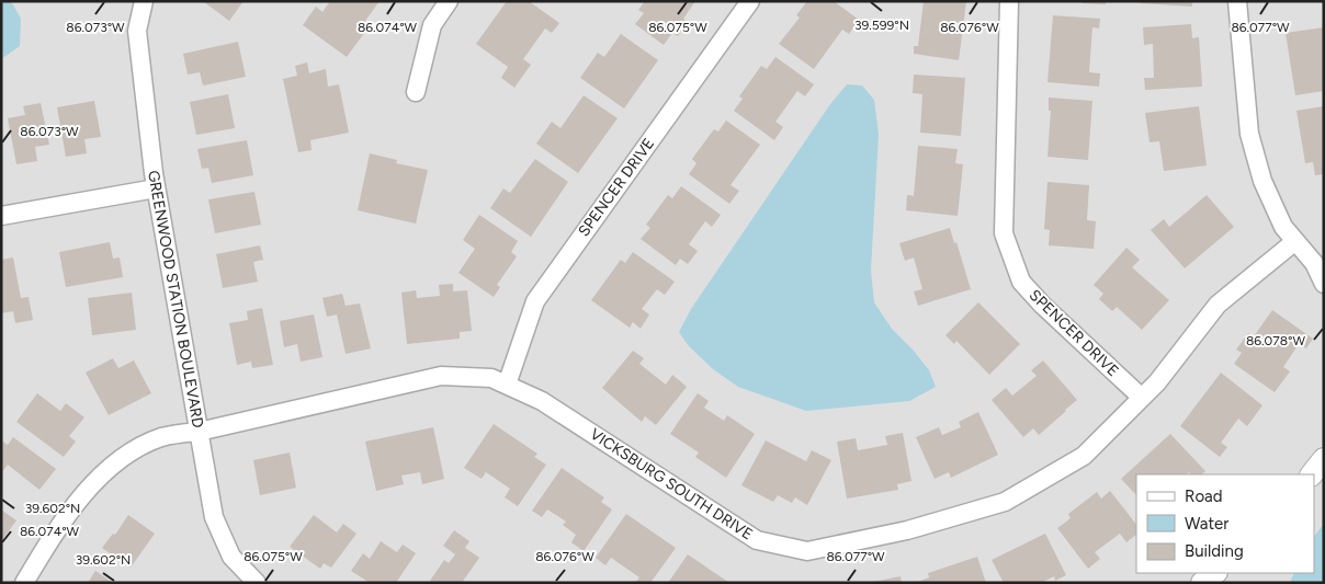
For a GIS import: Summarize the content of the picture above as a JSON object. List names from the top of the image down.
{
  "streets": {
    "street": ["SPENCER DRIVE", "GREENWOOD STATION BOULEVARD", "VICKSBURG SOUTH DRIVE"]
  },
  "crossings": [
    ["SPENCER DRIVE", "VICKSBURG SOUTH DRIVE"],
    ["GREENWOOD STATION BOULEVARD", "VICKSBURG SOUTH DRIVE"]
  ],
  "legend": ["Road", "Water", "Building"],
  "coordinates": [
    "39.599°N",
    "86.073°W",
    "86.074°W",
    "86.075°W",
    "86.076°W",
    "86.077°W",
    "86.078°W",
    "39.602°N"
  ]
}
